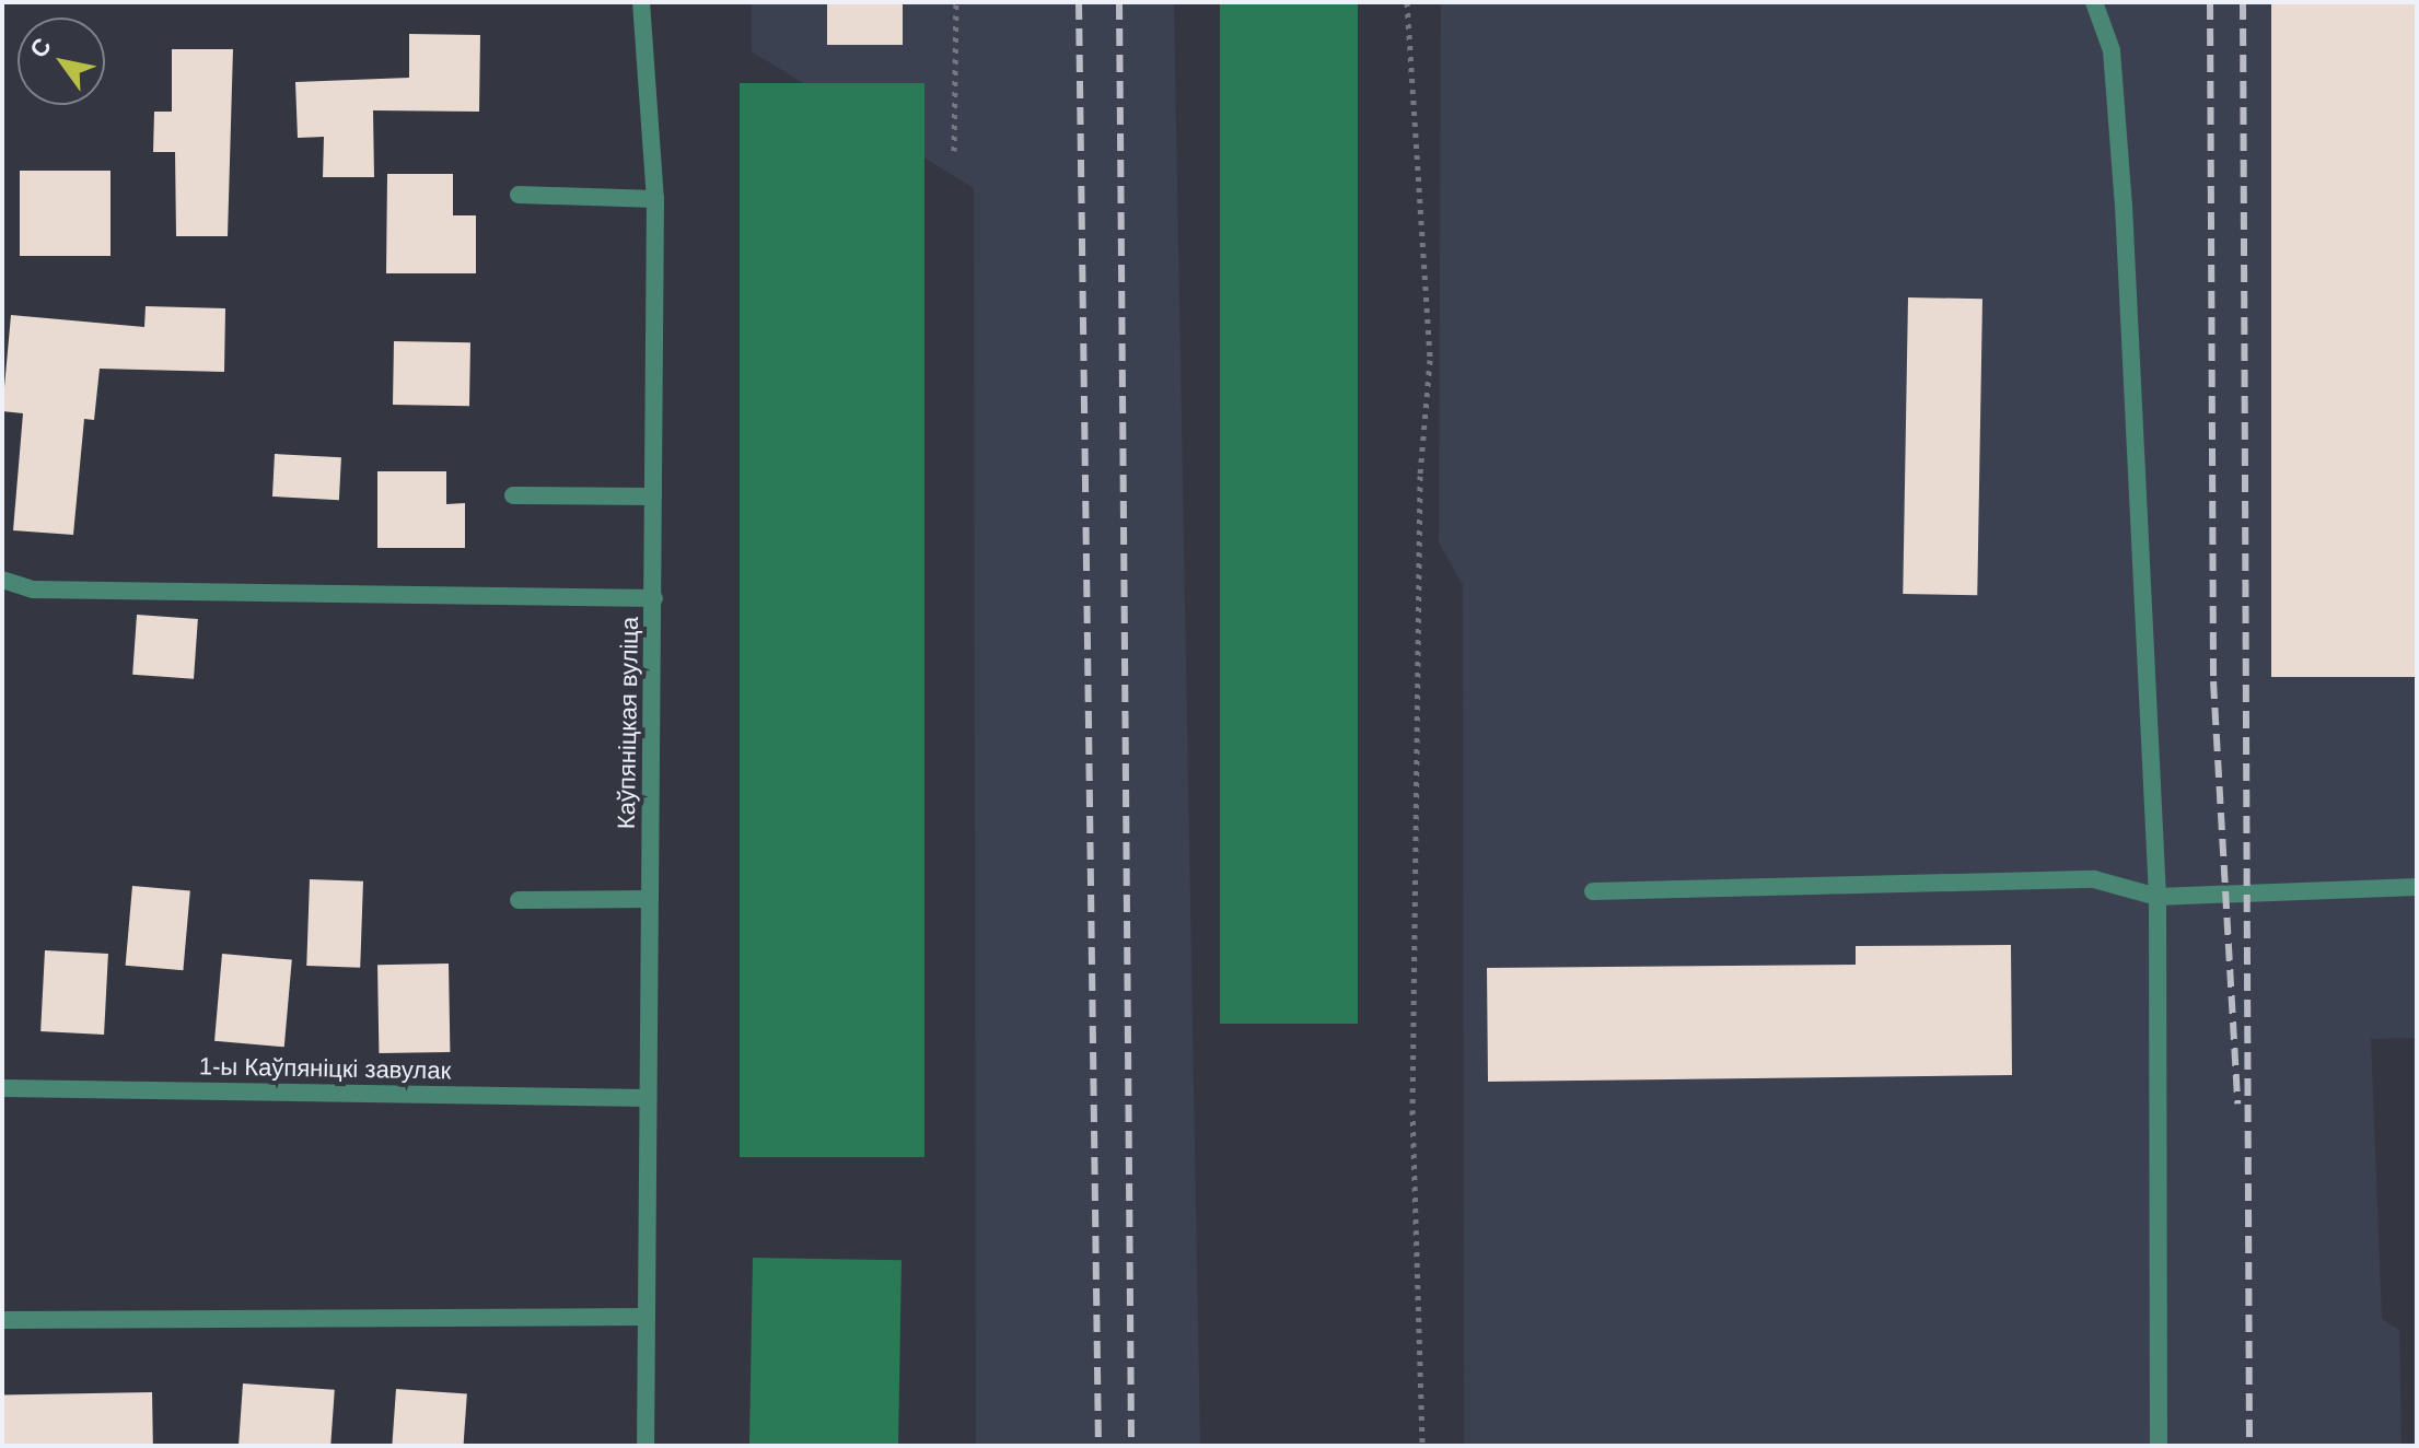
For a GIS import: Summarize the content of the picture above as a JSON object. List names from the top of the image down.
{
  "streets": {
    "street": ["Каўпяніцкая вуліца", "1-ы Каўпяніцкі завулак"]
  },
  "crossings": [
    ["Каўпяніцкая вуліца", "1-ы Каўпяніцкі завулак"]
  ],
  "north": "top left"
}
